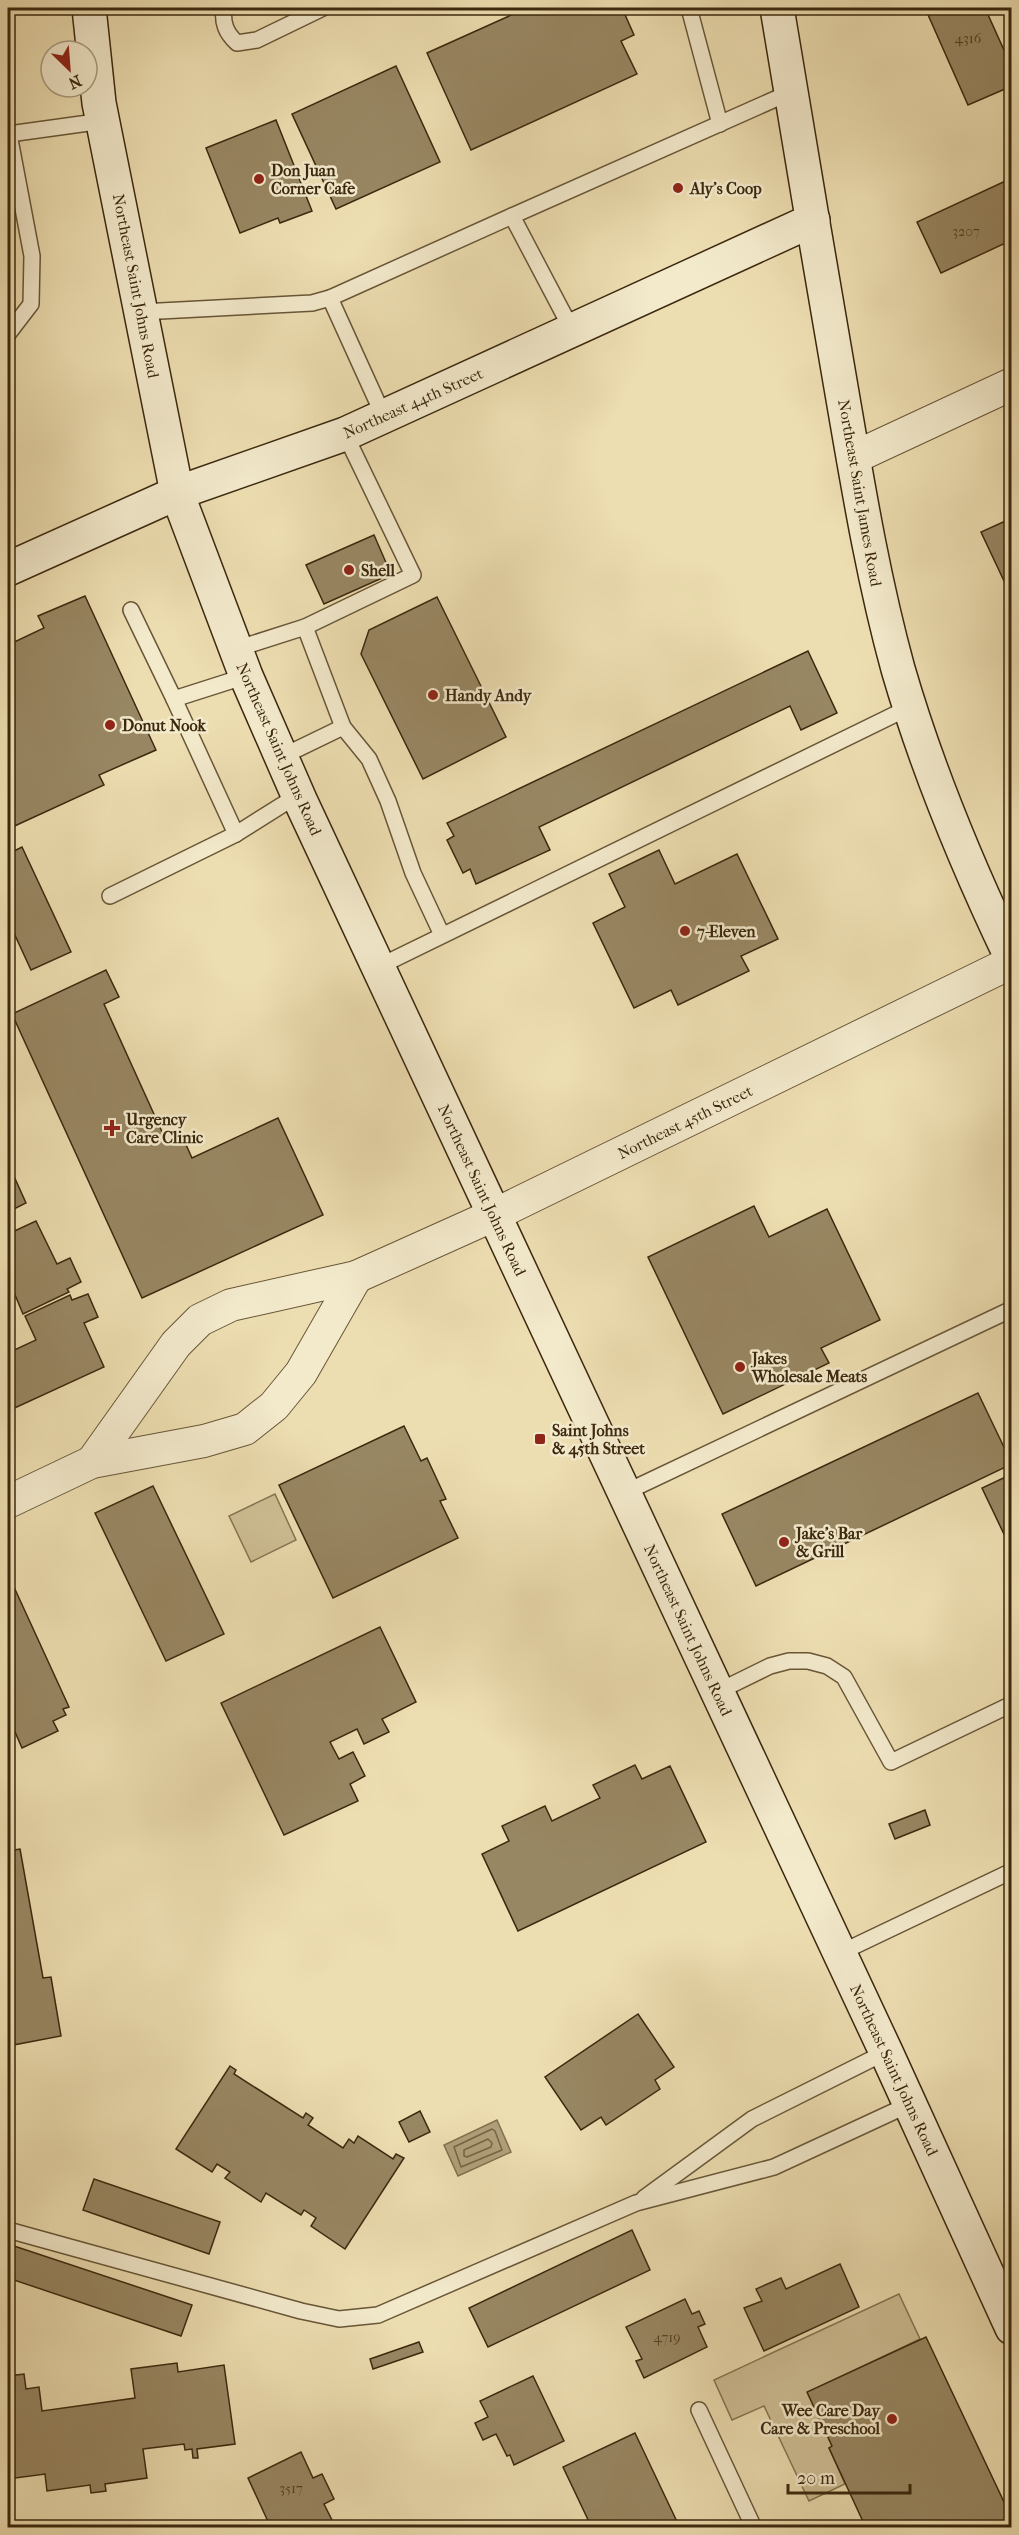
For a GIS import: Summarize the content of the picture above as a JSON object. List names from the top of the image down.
{
  "streets": {
    "main road": ["Northeast Saint Johns Road", "Northeast 44th Street", "Northeast Saint James Road"],
    "street": ["Northeast 45th Street"]
  },
  "crossings": [
    ["Northeast Saint Johns Road", "Northeast 44th Street"],
    ["Northeast Saint Johns Road", "Northeast 45th Street"],
    ["Northeast 44th Street", "Northeast Saint James Road"],
    ["Northeast Saint James Road", "Northeast 45th Street"]
  ],
  "places": {
    "other": [
      "Don Juan Corner Cafe",
      "Aly's Coop",
      "Shell",
      "Handy Andy",
      "Donut Nook",
      "7-Eleven",
      "Jakes Wholesale Meats",
      "Jake's Bar & Grill",
      "Wee Care Day Care & Preschool"
    ],
    "health": ["Urgency Care Clinic"],
    "transit": ["Saint Johns & 45th Street"]
  },
  "house_numbers": [
    "4316",
    "3207",
    "4719",
    "3517"
  ],
  "scale_bar": "20 m",
  "north": "bottom right"
}
